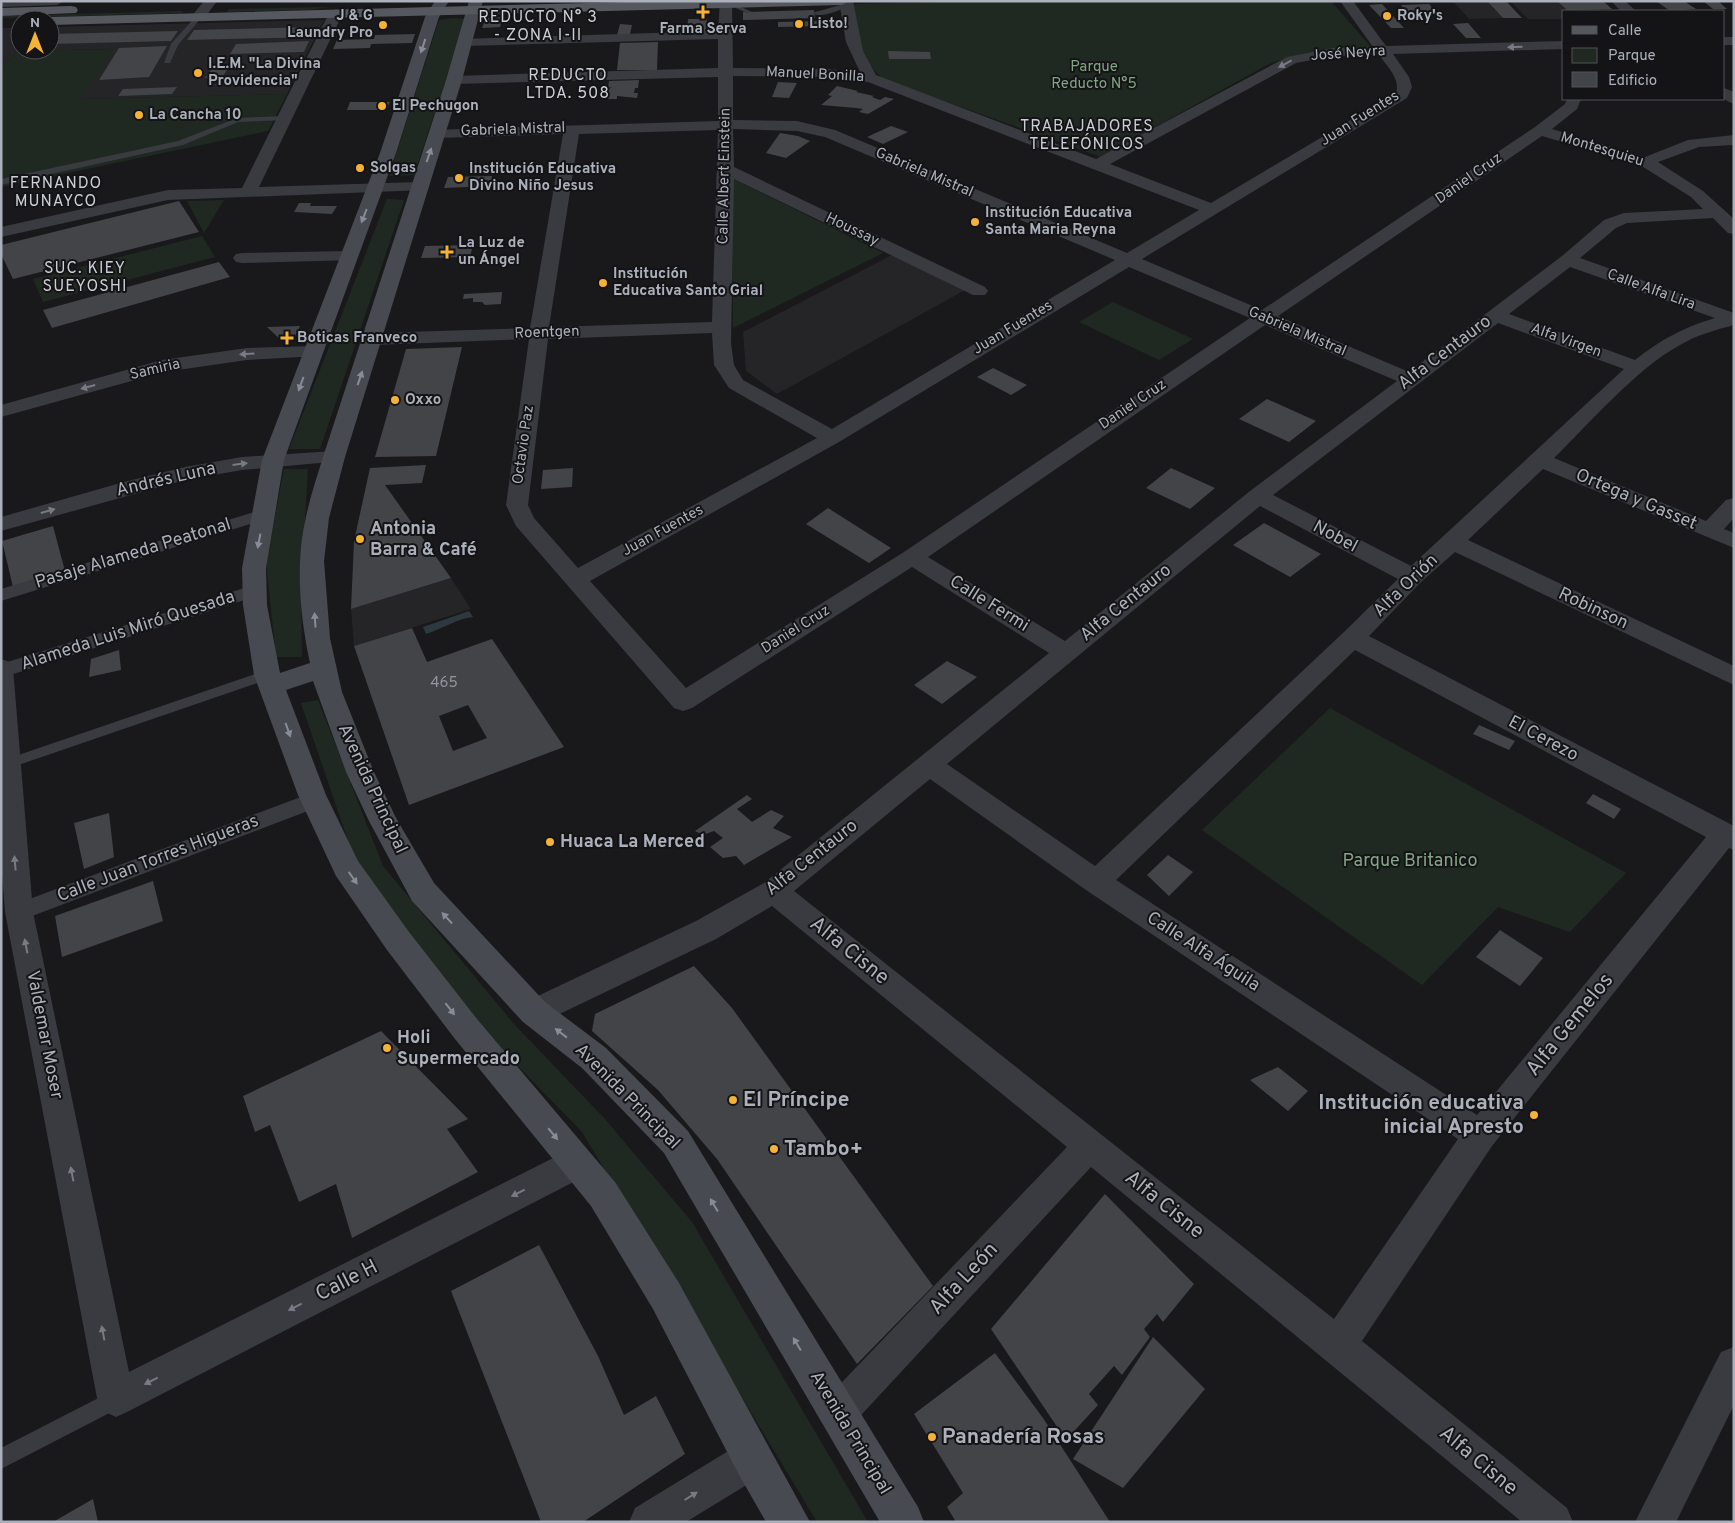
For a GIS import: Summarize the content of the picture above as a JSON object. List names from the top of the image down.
{
  "streets": {
    "main road": ["Avenida Principal"],
    "street": [
      "José Neyra",
      "Manuel Bonilla",
      "Juan Fuentes",
      "Gabriela Mistral",
      "Montesquieu",
      "Calle Albert Einstein",
      "Daniel Cruz",
      "Houssay",
      "Calle Alfa Lira",
      "Roentgen",
      "Alfa Virgen",
      "Alfa Centauro",
      "Samiria",
      "Octavio Paz",
      "Andrés Luna",
      "Ortega y Gasset",
      "Nobel",
      "Pasaje Alameda Peatonal",
      "Alfa Orión",
      "Calle Fermi",
      "Robinson",
      "Alameda Luis Miró Quesada",
      "El Cerezo",
      "Calle Juan Torres Higueras",
      "Alfa Cisne",
      "Calle Alfa Águila",
      "Alfa Gemelos",
      "Valdemar Moser",
      "Alfa León",
      "Calle H"
    ]
  },
  "crossings": [
    ["José Neyra", "Manuel Bonilla"],
    ["José Neyra", "Juan Fuentes"],
    ["Manuel Bonilla", "Juan Fuentes"],
    ["Manuel Bonilla", "Calle Albert Einstein"],
    ["Manuel Bonilla", "Avenida Principal"],
    ["Juan Fuentes", "Gabriela Mistral"],
    ["Juan Fuentes", "Calle Albert Einstein"],
    ["Juan Fuentes", "Octavio Paz"],
    ["Gabriela Mistral", "Calle Albert Einstein"],
    ["Gabriela Mistral", "Daniel Cruz"],
    ["Gabriela Mistral", "Alfa Centauro"],
    ["Gabriela Mistral", "Octavio Paz"],
    ["Gabriela Mistral", "Avenida Principal"],
    ["Montesquieu", "Daniel Cruz"],
    ["Montesquieu", "Alfa Centauro"],
    ["Calle Albert Einstein", "Houssay"],
    ["Calle Albert Einstein", "Roentgen"],
    ["Daniel Cruz", "Octavio Paz"],
    ["Daniel Cruz", "Calle Fermi"],
    ["Calle Alfa Lira", "Alfa Centauro"],
    ["Calle Alfa Lira", "Alfa Orión"],
    ["Roentgen", "Octavio Paz"],
    ["Roentgen", "Avenida Principal"],
    ["Alfa Virgen", "Alfa Centauro"],
    ["Alfa Virgen", "Alfa Orión"],
    ["Alfa Centauro", "Nobel"],
    ["Alfa Centauro", "Calle Fermi"],
    ["Alfa Centauro", "Avenida Principal"],
    ["Alfa Centauro", "Alfa Cisne"],
    ["Alfa Centauro", "Calle Alfa Águila"],
    ["Andrés Luna", "Avenida Principal"],
    ["Ortega y Gasset", "Alfa Orión"],
    ["Nobel", "Alfa Orión"],
    ["Alfa Orión", "Robinson"],
    ["Alfa Orión", "El Cerezo"],
    ["Alfa Orión", "Calle Alfa Águila"],
    ["Alameda Luis Miró Quesada", "Valdemar Moser"],
    ["El Cerezo", "Alfa Gemelos"],
    ["Avenida Principal", "Alfa León"],
    ["Calle Juan Torres Higueras", "Valdemar Moser"],
    ["Alfa Cisne", "Alfa Gemelos"],
    ["Alfa Cisne", "Alfa León"],
    ["Calle Alfa Águila", "Alfa Gemelos"],
    ["Valdemar Moser", "Calle H"]
  ],
  "one_way": [
    "José Neyra",
    "Andrés Luna",
    "Valdemar Moser",
    "Calle H"
  ],
  "districts": [
    "REDUCTO N° 3 - ZONA I-II",
    "REDUCTO LTDA. 508",
    "TRABAJADORES TELEFÓNICOS",
    "FERNANDO MUNAYCO",
    "SUC. KIEY SUEYOSHI"
  ],
  "parks": ["Parque Reducto N°5", "Parque Britanico"],
  "places": {
    "health": ["Farma Serva", "La Luz de un Ángel", "Boticas Franveco"],
    "other": [
      "Roky's",
      "Listo!",
      "J & G Laundry Pro",
      "I.E.M. \"La Divina Providencia\"",
      "El Pechugon",
      "La Cancha 10",
      "Solgas",
      "Institución Educativa Divino Niño Jesus",
      "Institución Educativa Santa Maria Reyna",
      "Institución Educativa Santo Grial",
      "Oxxo",
      "Antonia Barra & Café",
      "Huaca La Merced",
      "Holi Supermercado",
      "El Príncipe",
      "Institución educativa inicial Apresto",
      "Tambo+",
      "Panadería Rosas"
    ]
  },
  "house_numbers": ["465"],
  "legend": ["Calle", "Parque", "Edificio"],
  "north": "top"
}
